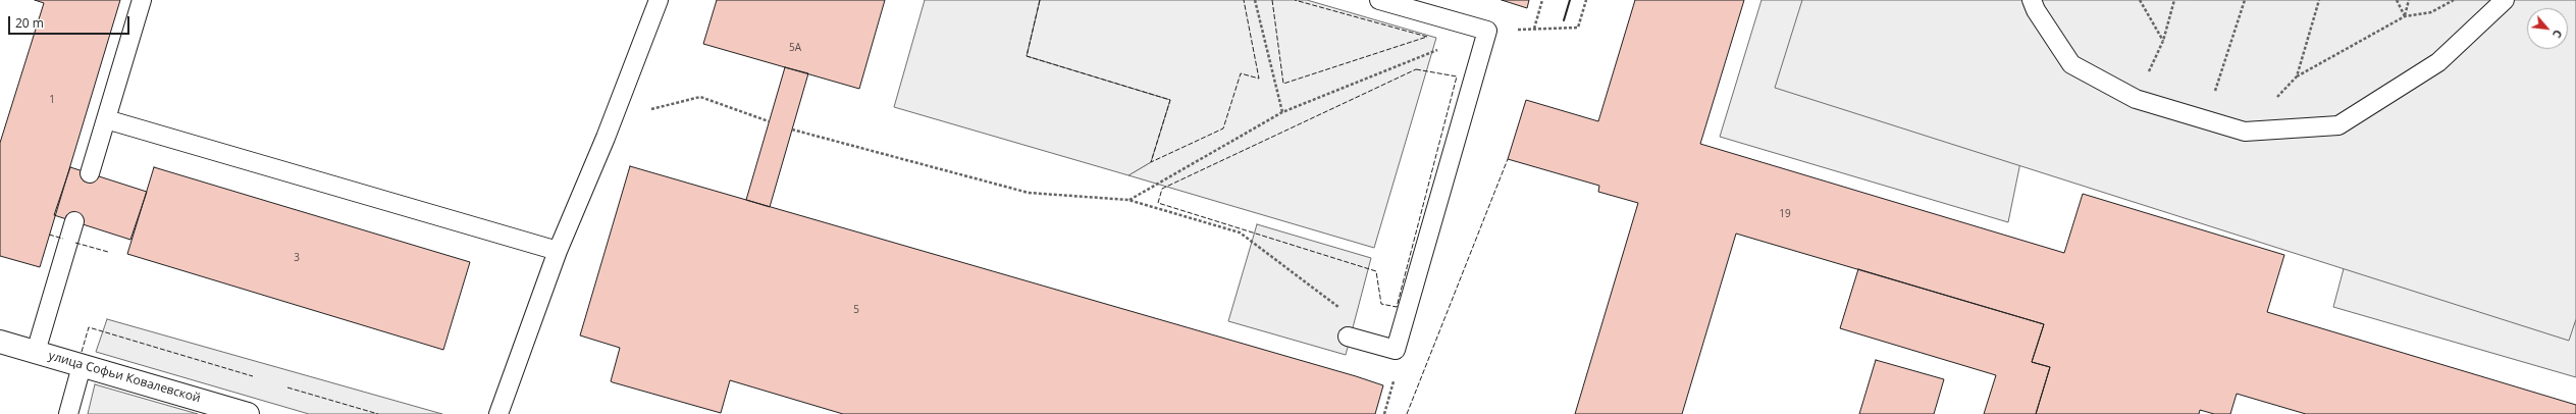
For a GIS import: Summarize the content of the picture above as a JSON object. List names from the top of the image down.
{
  "streets": {
    "street": ["улица Софьи Ковалевской"]
  },
  "house_numbers": [
    "5А",
    "1",
    "19",
    "3",
    "5"
  ],
  "scale_bar": "20 m",
  "north": "bottom right"
}
